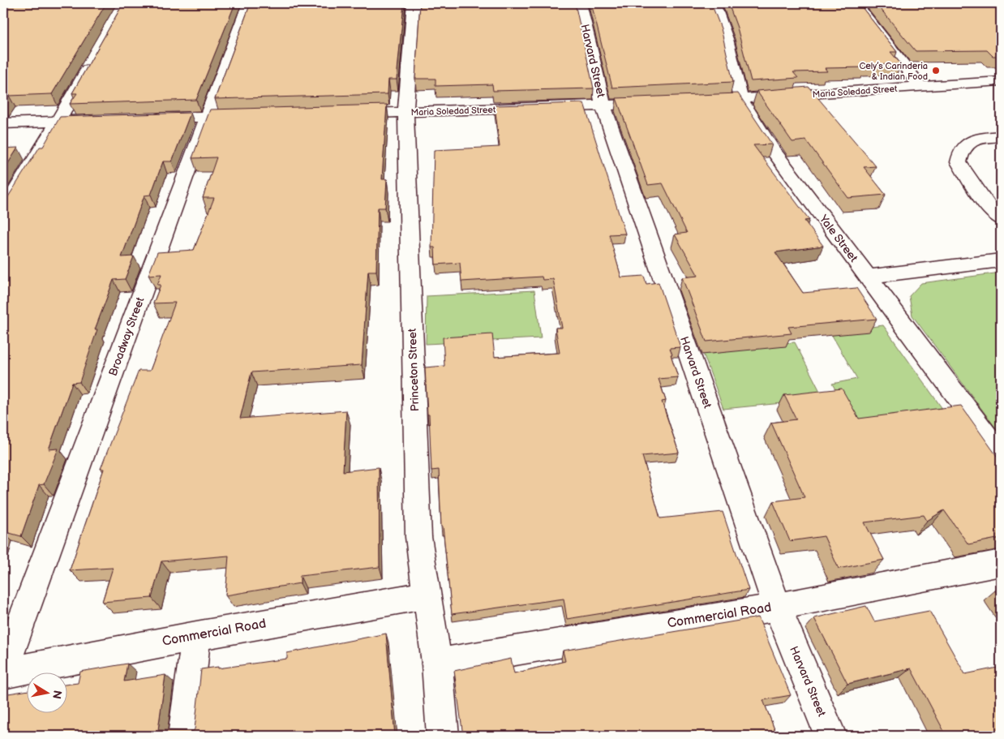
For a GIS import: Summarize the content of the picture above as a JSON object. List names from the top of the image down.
{
  "streets": {
    "street": [
      "Harvard Street",
      "Maria Soledad Street",
      "Yale Street",
      "Broadway Street",
      "Princeton Street",
      "Commercial Road"
    ]
  },
  "crossings": [
    ["Harvard Street", "Maria Soledad Street"],
    ["Harvard Street", "Commercial Road"],
    ["Maria Soledad Street", "Yale Street"],
    ["Maria Soledad Street", "Princeton Street"],
    ["Broadway Street", "Commercial Road"],
    ["Princeton Street", "Commercial Road"]
  ],
  "places": ["Cely’s Carinderia & Indian Food"],
  "north": "right"
}
